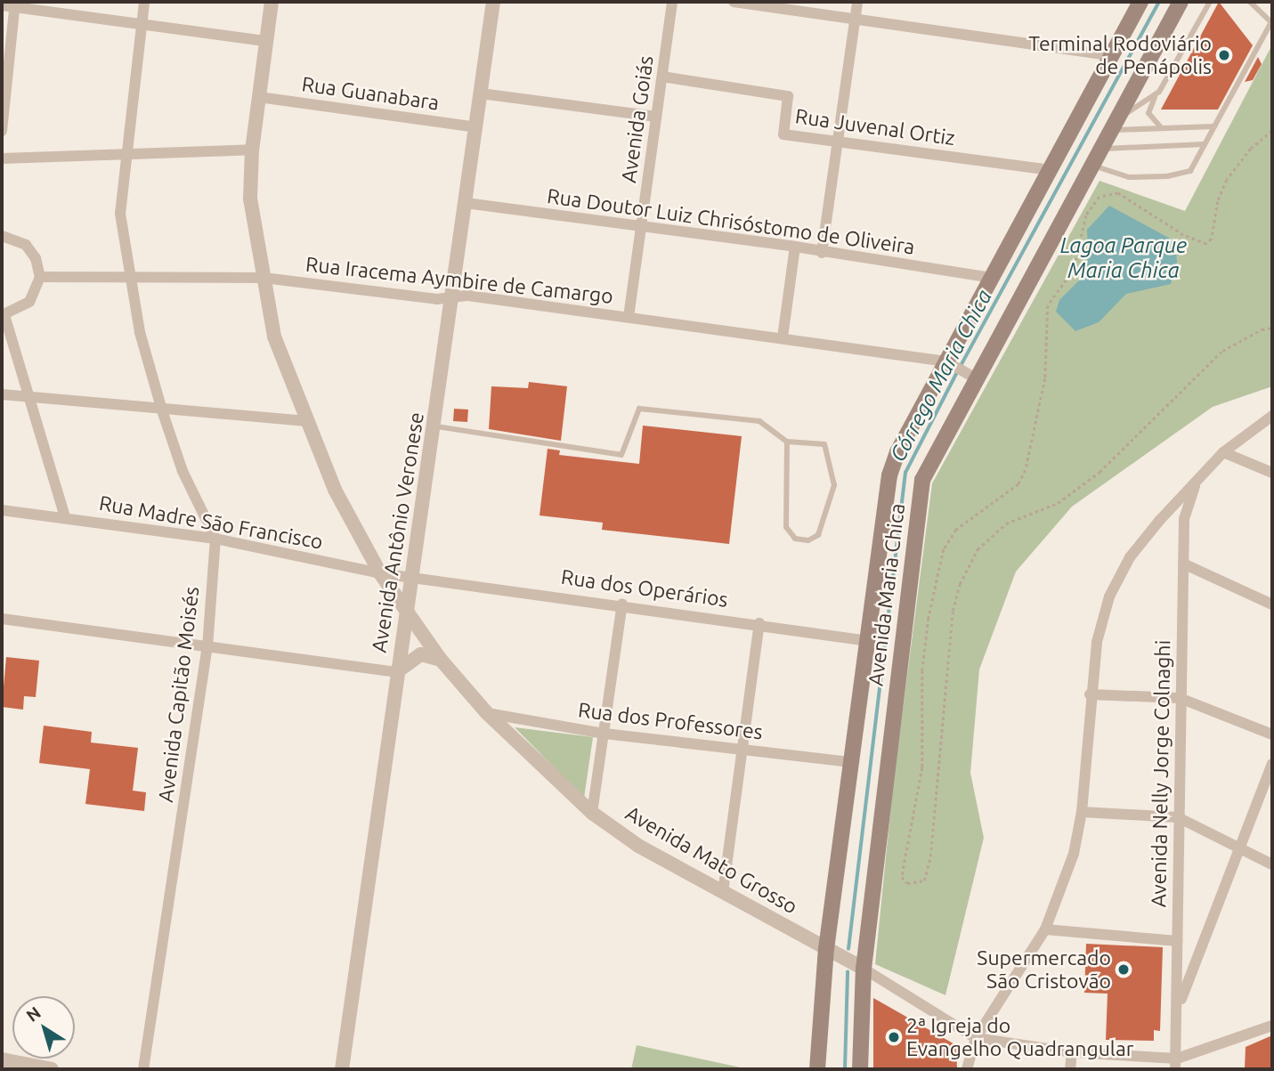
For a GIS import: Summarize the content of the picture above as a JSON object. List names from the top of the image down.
{
  "streets": {
    "main road": ["Avenida Maria Chica"],
    "street": [
      "Rua Guanabara",
      "Avenida Goiás",
      "Rua Juvenal Ortiz",
      "Rua Doutor Luiz Chrisóstomo de Oliveira",
      "Rua Iracema Aymbire de Camargo",
      "Rua Madre São Francisco",
      "Avenida Antônio Veronese",
      "Rua dos Operários",
      "Avenida Capitão Moisés",
      "Rua dos Professores",
      "Avenida Nelly Jorge Colnaghi",
      "Avenida Mato Grosso"
    ]
  },
  "crossings": [
    ["Rua Guanabara", "Avenida Antônio Veronese"],
    ["Rua Guanabara", "Avenida Mato Grosso"],
    ["Avenida Goiás", "Rua Juvenal Ortiz"],
    ["Avenida Goiás", "Rua Doutor Luiz Chrisóstomo de Oliveira"],
    ["Avenida Goiás", "Rua Iracema Aymbire de Camargo"],
    ["Rua Juvenal Ortiz", "Avenida Maria Chica"],
    ["Rua Doutor Luiz Chrisóstomo de Oliveira", "Avenida Antônio Veronese"],
    ["Rua Doutor Luiz Chrisóstomo de Oliveira", "Avenida Maria Chica"],
    ["Rua Iracema Aymbire de Camargo", "Avenida Antônio Veronese"],
    ["Rua Iracema Aymbire de Camargo", "Avenida Maria Chica"],
    ["Rua Iracema Aymbire de Camargo", "Avenida Mato Grosso"],
    ["Rua Madre São Francisco", "Avenida Antônio Veronese"],
    ["Rua Madre São Francisco", "Rua dos Operários"],
    ["Rua Madre São Francisco", "Avenida Capitão Moisés"],
    ["Rua Madre São Francisco", "Avenida Mato Grosso"],
    ["Avenida Antônio Veronese", "Rua dos Operários"],
    ["Avenida Antônio Veronese", "Avenida Mato Grosso"],
    ["Rua dos Operários", "Avenida Maria Chica"],
    ["Avenida Maria Chica", "Rua dos Professores"],
    ["Avenida Maria Chica", "Avenida Mato Grosso"],
    ["Rua dos Professores", "Avenida Mato Grosso"]
  ],
  "water": ["Lagoa Parque Maria Chica", "Córrego Maria Chica"],
  "places": ["Terminal Rodoviário de Penápolis", "Supermercado São Cristovão", "2ª Igreja do Evangelho Quadrangular"],
  "north": "top left"
}
